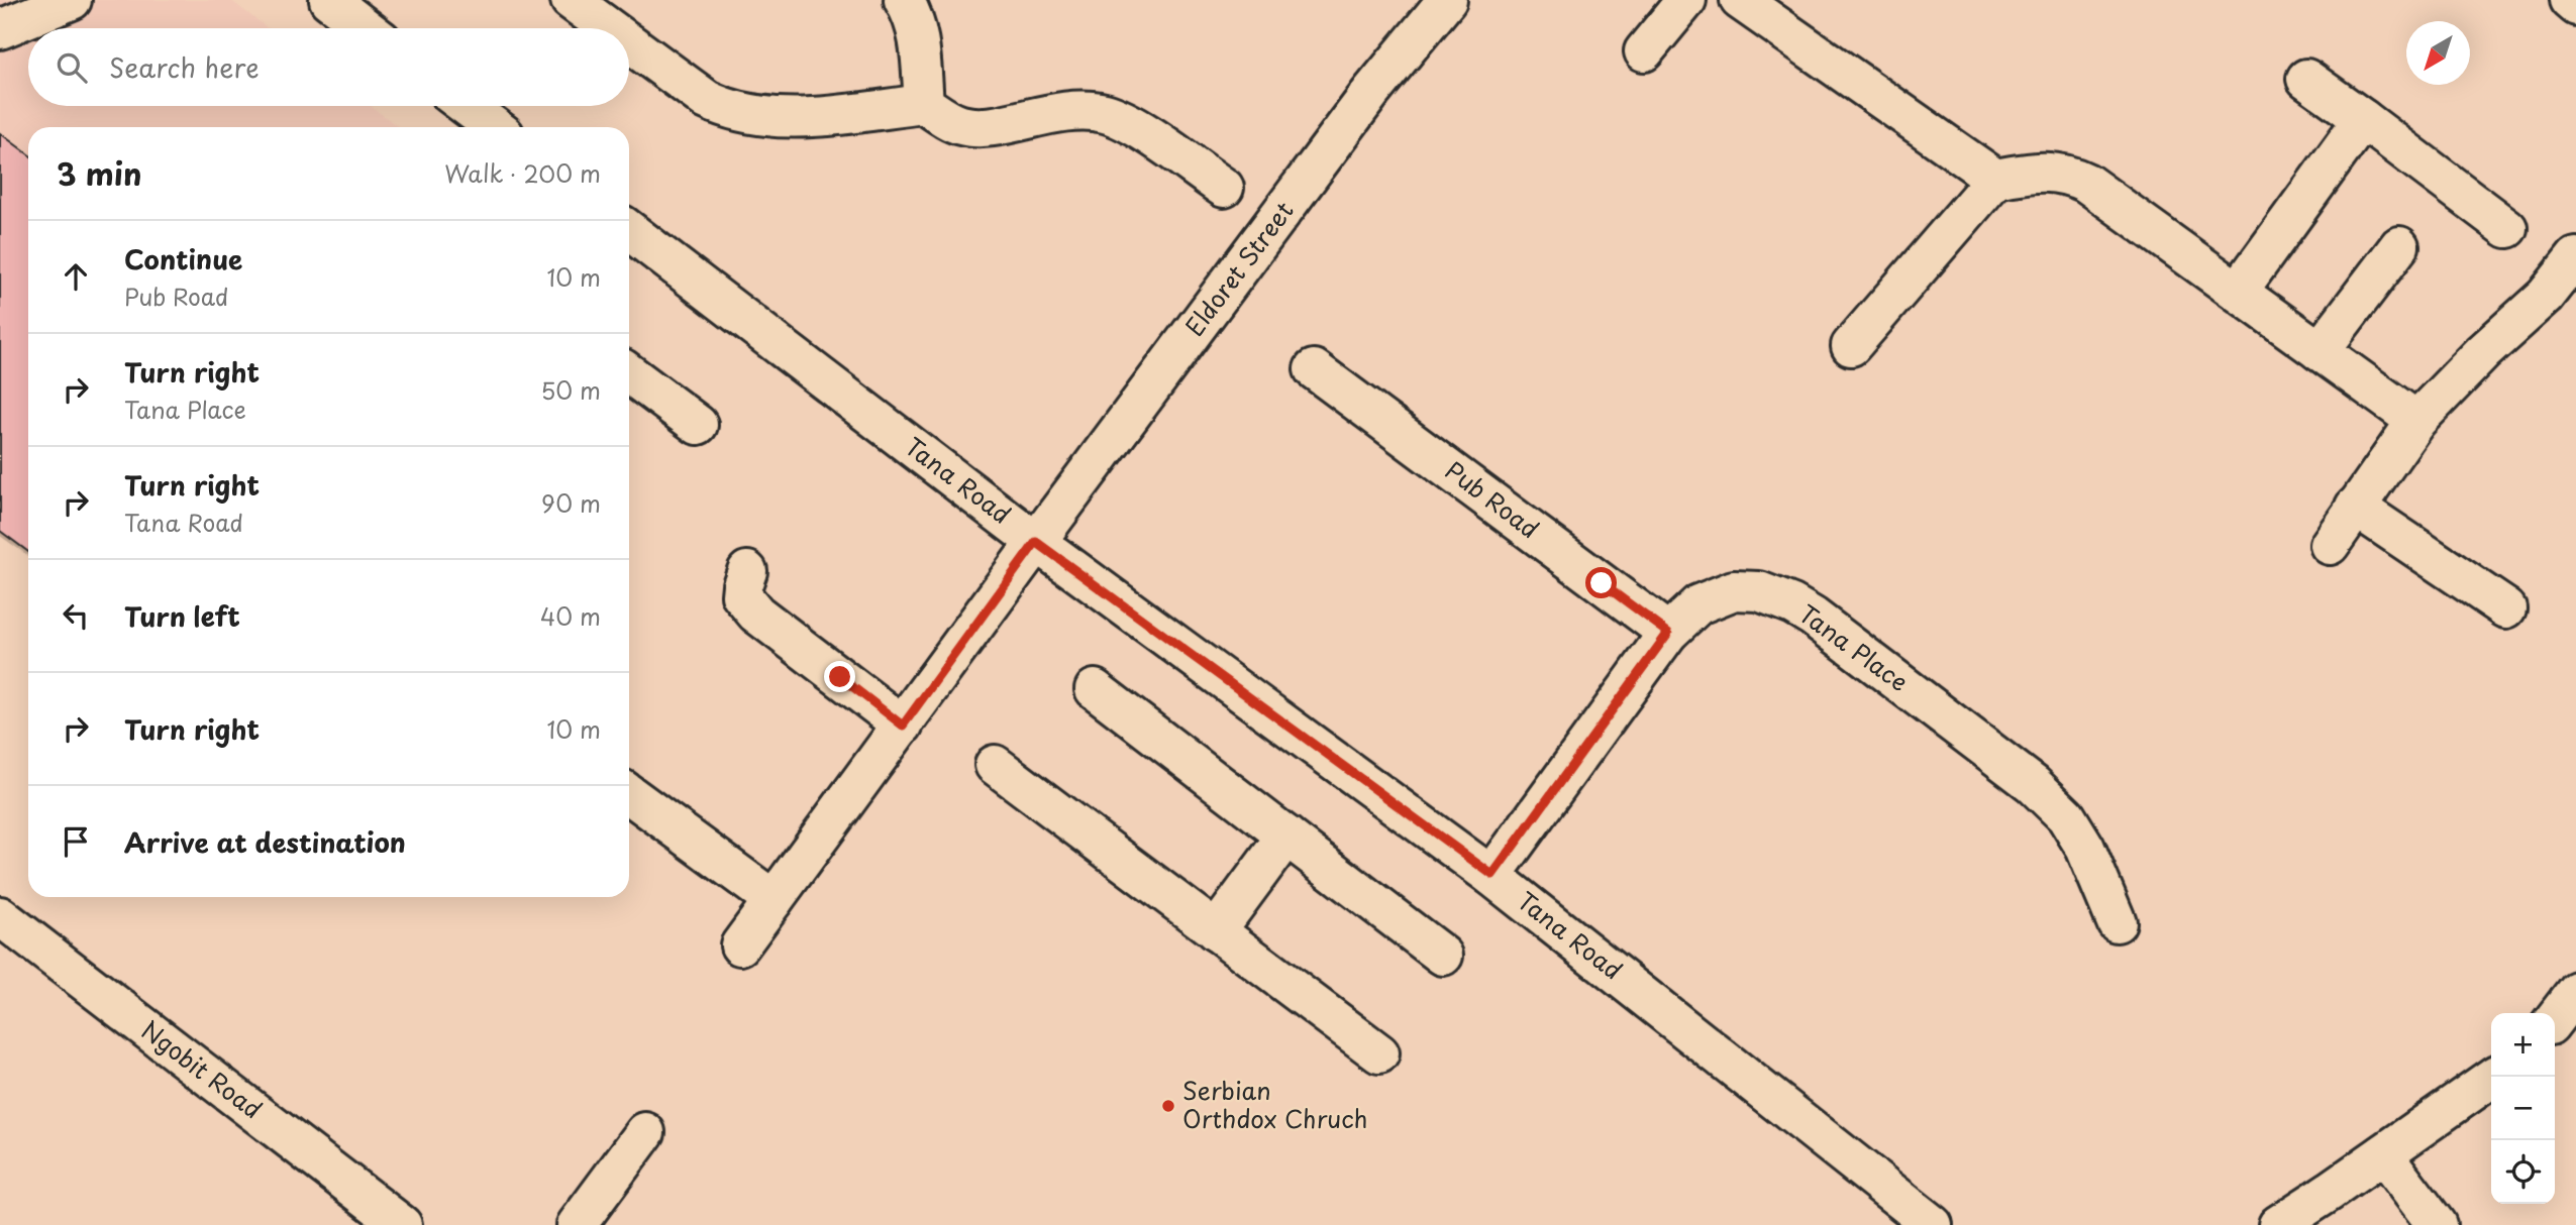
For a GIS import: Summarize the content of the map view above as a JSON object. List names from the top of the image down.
{
  "streets": {
    "street": [
      "Eldoret Street",
      "Tana Road",
      "Pub Road",
      "Tana Place",
      "Ngobit Road"
    ]
  },
  "crossings": [
    ["Eldoret Street", "Tana Road"],
    ["Tana Road", "Tana Place"],
    ["Pub Road", "Tana Place"]
  ],
  "places": ["Serbian Orthdox Chruch"],
  "north": "bottom left",
  "page": {
    "search": "Search here",
    "heading": ["3 min", "Walk · 200 m"],
    "list": [
      ["Continue", "Pub Road", "10 m"],
      ["Turn right", "Tana Place", "50 m"],
      ["Turn right", "Tana Road", "90 m"],
      ["Turn left", "40 m"],
      ["Turn right", "10 m"],
      "Arrive at destination"
    ],
    "map_buttons": ["+", "−"]
  }
}
